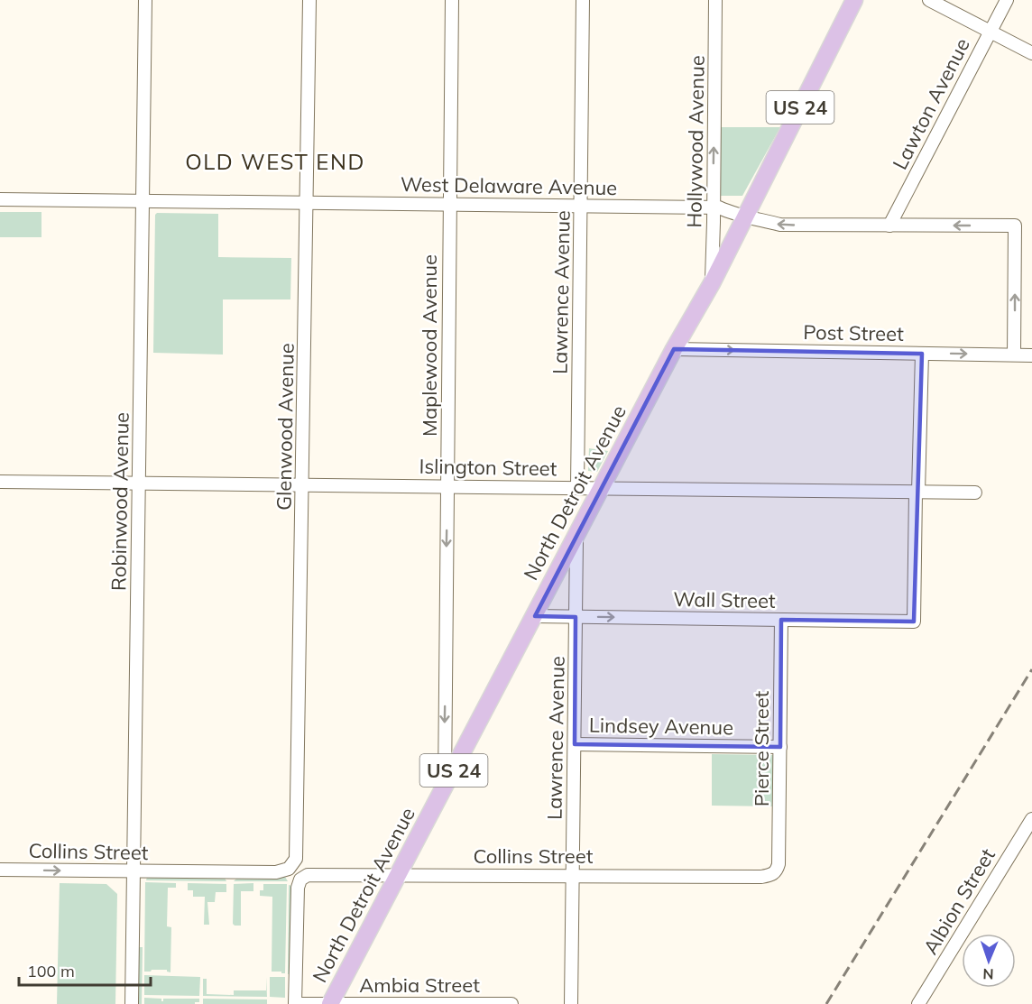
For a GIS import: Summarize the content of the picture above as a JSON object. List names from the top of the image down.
{
  "streets": {
    "main road": ["US 24", "North Detroit Avenue"],
    "street": [
      "Lawton Avenue",
      "Hollywood Avenue",
      "West Delaware Avenue",
      "Lawrence Avenue",
      "Post Street",
      "Maplewood Avenue",
      "Glenwood Avenue",
      "Islington Street",
      "Robinwood Avenue",
      "Wall Street",
      "Lindsey Avenue",
      "Pierce Street",
      "Collins Street",
      "Albion Street",
      "Ambia Street"
    ]
  },
  "crossings": [
    ["Lawton Avenue", "West Delaware Avenue"],
    ["Hollywood Avenue", "West Delaware Avenue"],
    ["Hollywood Avenue", "North Detroit Avenue"],
    ["West Delaware Avenue", "Lawrence Avenue"],
    ["West Delaware Avenue", "Post Street"],
    ["West Delaware Avenue", "Maplewood Avenue"],
    ["West Delaware Avenue", "Glenwood Avenue"],
    ["West Delaware Avenue", "North Detroit Avenue"],
    ["West Delaware Avenue", "Robinwood Avenue"],
    ["Lawrence Avenue", "Islington Street"],
    ["Lawrence Avenue", "North Detroit Avenue"],
    ["Lawrence Avenue", "Wall Street"],
    ["Lawrence Avenue", "Lindsey Avenue"],
    ["Lawrence Avenue", "Collins Street"],
    ["Post Street", "North Detroit Avenue"],
    ["Maplewood Avenue", "Islington Street"],
    ["Maplewood Avenue", "North Detroit Avenue"],
    ["Glenwood Avenue", "Islington Street"],
    ["Glenwood Avenue", "Collins Street"],
    ["Islington Street", "North Detroit Avenue"],
    ["Islington Street", "Robinwood Avenue"],
    ["Islington Street", "Wall Street"],
    ["North Detroit Avenue", "Wall Street"],
    ["North Detroit Avenue", "Collins Street"],
    ["North Detroit Avenue", "Ambia Street"],
    ["Robinwood Avenue", "Collins Street"],
    ["Wall Street", "Pierce Street"],
    ["Lindsey Avenue", "Pierce Street"],
    ["Pierce Street", "Collins Street"],
    ["Collins Street", "Ambia Street"]
  ],
  "one_way": [
    "Hollywood Avenue",
    "Post Street",
    "Maplewood Avenue",
    "Wall Street"
  ],
  "districts": ["OLD WEST END"],
  "scale_bar": "100 m",
  "north": "bottom"
}
